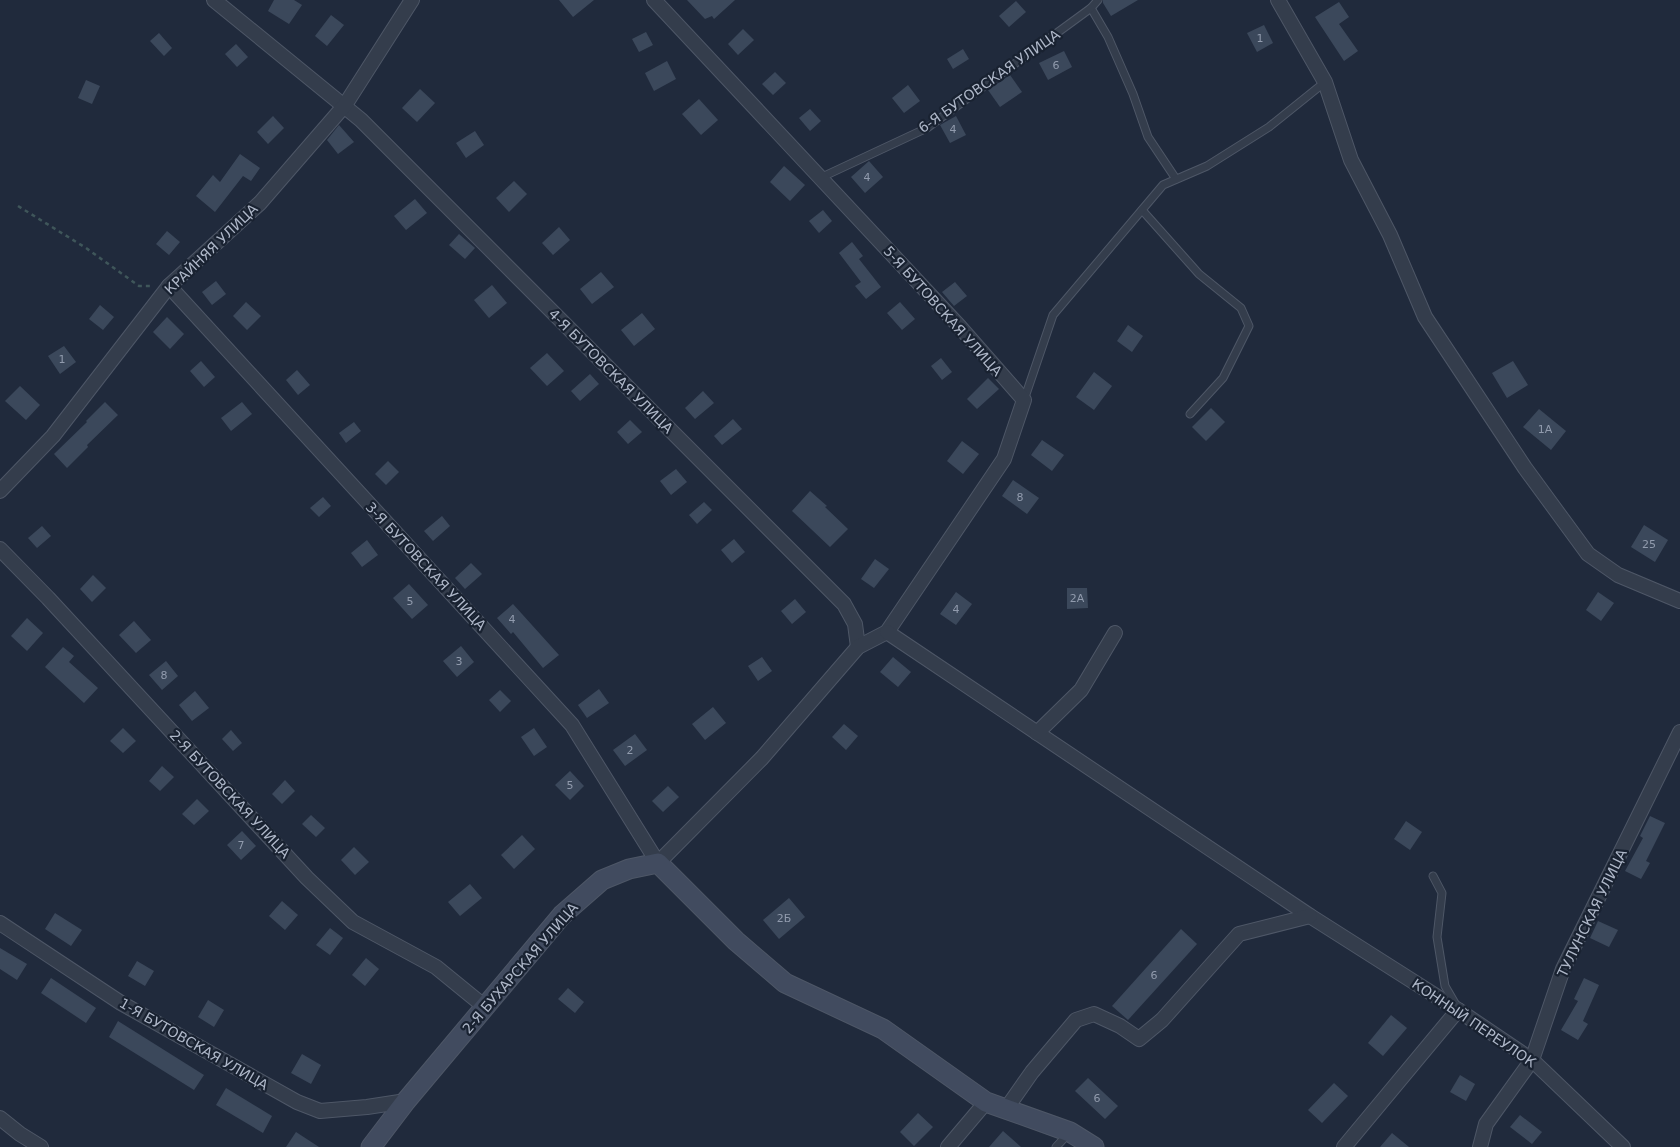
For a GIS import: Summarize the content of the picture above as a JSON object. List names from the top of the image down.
{
  "streets": {
    "street": [
      "КРАЙНЯЯ УЛИЦА",
      "5-Я БУТОВСКАЯ УЛИЦА",
      "4-Я БУТОВСКАЯ УЛИЦА",
      "3-Я БУТОВСКАЯ УЛИЦА",
      "2-Я БУТОВСКАЯ УЛИЦА",
      "ТУЛУНСКАЯ УЛИЦА",
      "2-Я БУХАРСКАЯ УЛИЦА",
      "КОННЫЙ ПЕРЕУЛОК",
      "1-Я БУТОВСКАЯ УЛИЦА"
    ],
    "lane": ["6-Я БУТОВСКАЯ УЛИЦА"]
  },
  "crossings": [
    ["6-Я БУТОВСКАЯ УЛИЦА", "5-Я БУТОВСКАЯ УЛИЦА"],
    ["КРАЙНЯЯ УЛИЦА", "4-Я БУТОВСКАЯ УЛИЦА"],
    ["КРАЙНЯЯ УЛИЦА", "3-Я БУТОВСКАЯ УЛИЦА"],
    ["3-Я БУТОВСКАЯ УЛИЦА", "2-Я БУХАРСКАЯ УЛИЦА"],
    ["2-Я БУТОВСКАЯ УЛИЦА", "2-Я БУХАРСКАЯ УЛИЦА"],
    ["ТУЛУНСКАЯ УЛИЦА", "КОННЫЙ ПЕРЕУЛОК"],
    ["2-Я БУХАРСКАЯ УЛИЦА", "1-Я БУТОВСКАЯ УЛИЦА"]
  ],
  "house_numbers": [
    "1",
    "6",
    "4",
    "4",
    "1",
    "1А",
    "8",
    "25",
    "2А",
    "5",
    "4",
    "4",
    "3",
    "8",
    "2",
    "5",
    "7",
    "2Б",
    "6",
    "6"
  ]
}
